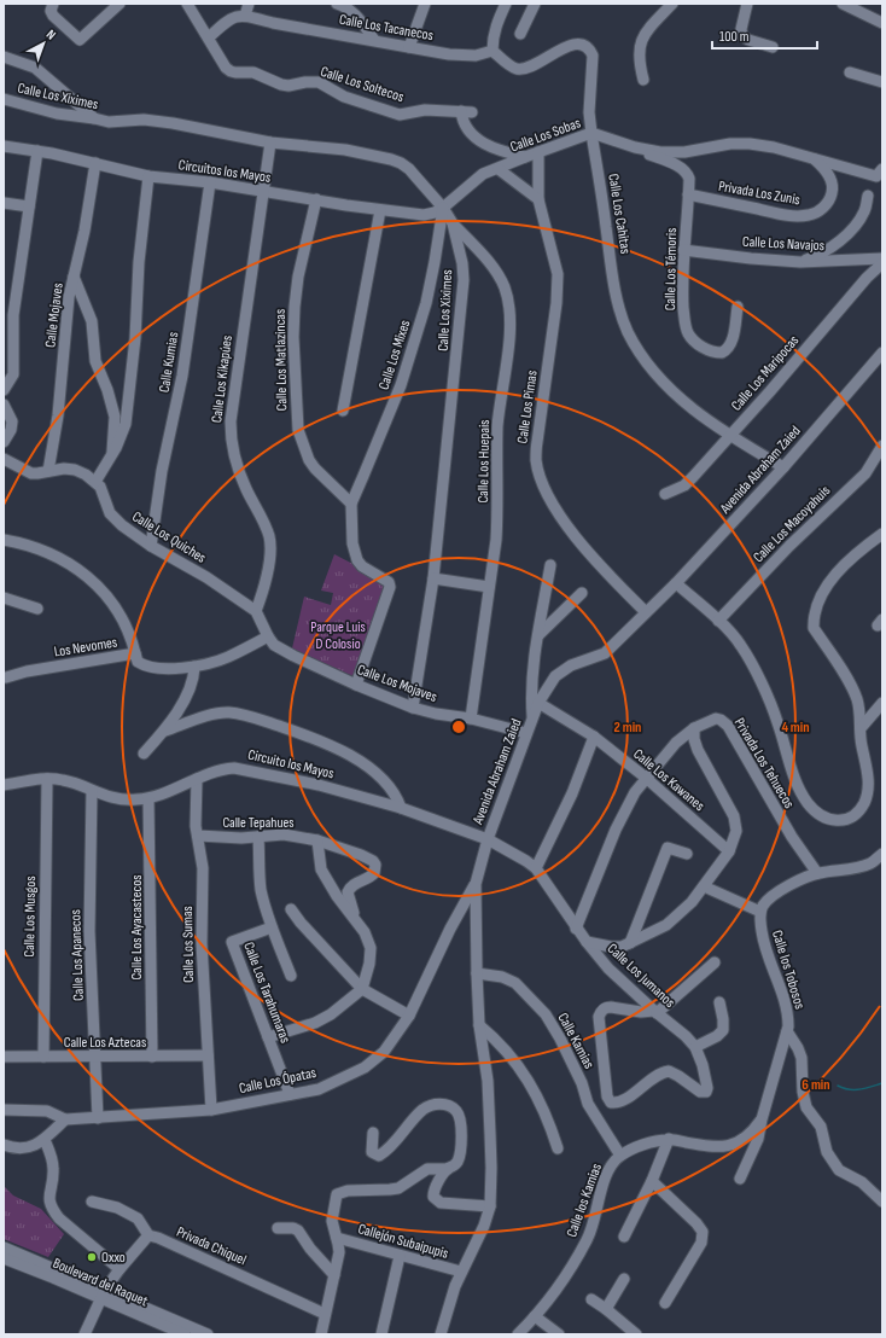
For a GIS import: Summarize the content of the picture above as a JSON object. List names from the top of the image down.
{
  "streets": {
    "street": [
      "Calle Los Tacanecos",
      "Calle Los Soltecos",
      "Calle Los Xiximes",
      "Calle Los Sobas",
      "Circuitos los Mayos",
      "Privada Los Zunis",
      "Calle Los Cahitas",
      "Calle Los Navajos",
      "Calle Los Témoris",
      "Calle Mojaves",
      "Calle Los Mixes",
      "Calle Los Matlazincas",
      "Calle Kumias",
      "Calle Los Maripocas",
      "Calle Los Kikapúes",
      "Calle Los Pimas",
      "Calle Los Huepais",
      "Avenida Abraham Zaied",
      "Calle Los Macoyahuis",
      "Calle Los Quiches",
      "Los Nevomes",
      "Calle Los Mojaves",
      "Privada Los Tehuecos",
      "Circuito los Mayos",
      "Calle Los Kawanes",
      "Calle Tepahues",
      "Calle Los Musgos",
      "Calle Los Ayacastecos",
      "Calle Los Sumas",
      "Calle Los Apanecos",
      "Calle los Tobosos",
      "Calle Los Jumanos",
      "Calle Los Tarahumaras",
      "Calle Kamias",
      "Calle Los Aztecas",
      "Calle Los Ópatas",
      "Calle los Kamias",
      "Callejón Subaipupis",
      "Privada Chiquel",
      "Boulevard del Raquet"
    ]
  },
  "crossings": [
    ["Calle Los Tacanecos", "Calle Los Cahitas"],
    ["Calle Los Soltecos", "Calle Los Sobas"],
    ["Calle Los Xiximes", "Calle Los Sobas"],
    ["Calle Los Xiximes", "Circuitos los Mayos"],
    ["Calle Los Xiximes", "Calle Los Mixes"],
    ["Calle Los Xiximes", "Calle Los Kikapúes"],
    ["Calle Los Xiximes", "Calle Los Huepais"],
    ["Calle Los Xiximes", "Calle Los Mojaves"],
    ["Calle Los Sobas", "Circuitos los Mayos"],
    ["Calle Los Sobas", "Privada Los Zunis"],
    ["Calle Los Sobas", "Calle Los Cahitas"],
    ["Calle Los Sobas", "Calle Los Témoris"],
    ["Calle Los Sobas", "Calle Los Mixes"],
    ["Calle Los Sobas", "Calle Los Pimas"],
    ["Circuitos los Mayos", "Calle Mojaves"],
    ["Circuitos los Mayos", "Calle Los Mixes"],
    ["Circuitos los Mayos", "Calle Los Matlazincas"],
    ["Circuitos los Mayos", "Calle Kumias"],
    ["Circuitos los Mayos", "Calle Los Kikapúes"],
    ["Privada Los Zunis", "Calle Los Témoris"],
    ["Calle Los Cahitas", "Calle Los Maripocas"],
    ["Calle Los Cahitas", "Avenida Abraham Zaied"],
    ["Calle Los Navajos", "Calle Los Témoris"],
    ["Calle Los Mixes", "Calle Los Matlazincas"],
    ["Calle Kumias", "Calle Los Quiches"],
    ["Calle Los Kikapúes", "Calle Los Quiches"],
    ["Calle Los Pimas", "Avenida Abraham Zaied"],
    ["Calle Los Huepais", "Calle Los Mojaves"],
    ["Avenida Abraham Zaied", "Calle Los Mojaves"],
    ["Avenida Abraham Zaied", "Circuito los Mayos"],
    ["Avenida Abraham Zaied", "Calle Los Kawanes"],
    ["Avenida Abraham Zaied", "Calle Los Jumanos"],
    ["Avenida Abraham Zaied", "Calle Kamias"],
    ["Avenida Abraham Zaied", "Calle Los Ópatas"],
    ["Avenida Abraham Zaied", "Callejón Subaipupis"],
    ["Los Nevomes", "Calle Los Mojaves"],
    ["Privada Los Tehuecos", "Calle Los Kawanes"],
    ["Privada Los Tehuecos", "Calle Los Jumanos"],
    ["Circuito los Mayos", "Calle Los Musgos"],
    ["Circuito los Mayos", "Calle Los Ayacastecos"],
    ["Circuito los Mayos", "Calle Los Sumas"],
    ["Circuito los Mayos", "Calle Los Apanecos"],
    ["Circuito los Mayos", "Calle Los Jumanos"],
    ["Calle Tepahues", "Calle Los Sumas"],
    ["Calle Tepahues", "Calle Los Tarahumaras"],
    ["Calle Los Musgos", "Calle Los Aztecas"],
    ["Calle Los Ayacastecos", "Calle Los Aztecas"],
    ["Calle Los Sumas", "Calle Los Aztecas"],
    ["Calle Los Sumas", "Calle Los Ópatas"],
    ["Calle Los Apanecos", "Calle Los Aztecas"],
    ["Calle Los Apanecos", "Calle Los Ópatas"],
    ["Calle los Tobosos", "Calle los Kamias"],
    ["Calle Los Tarahumaras", "Calle Los Ópatas"],
    ["Calle Kamias", "Calle los Kamias"]
  ],
  "parks": ["Parque Luis D Colosio"],
  "places": ["Oxxo"],
  "scale_bar": "100 m",
  "north": "top right",
  "rings": ["2 min", "4 min", "6 min"]
}
